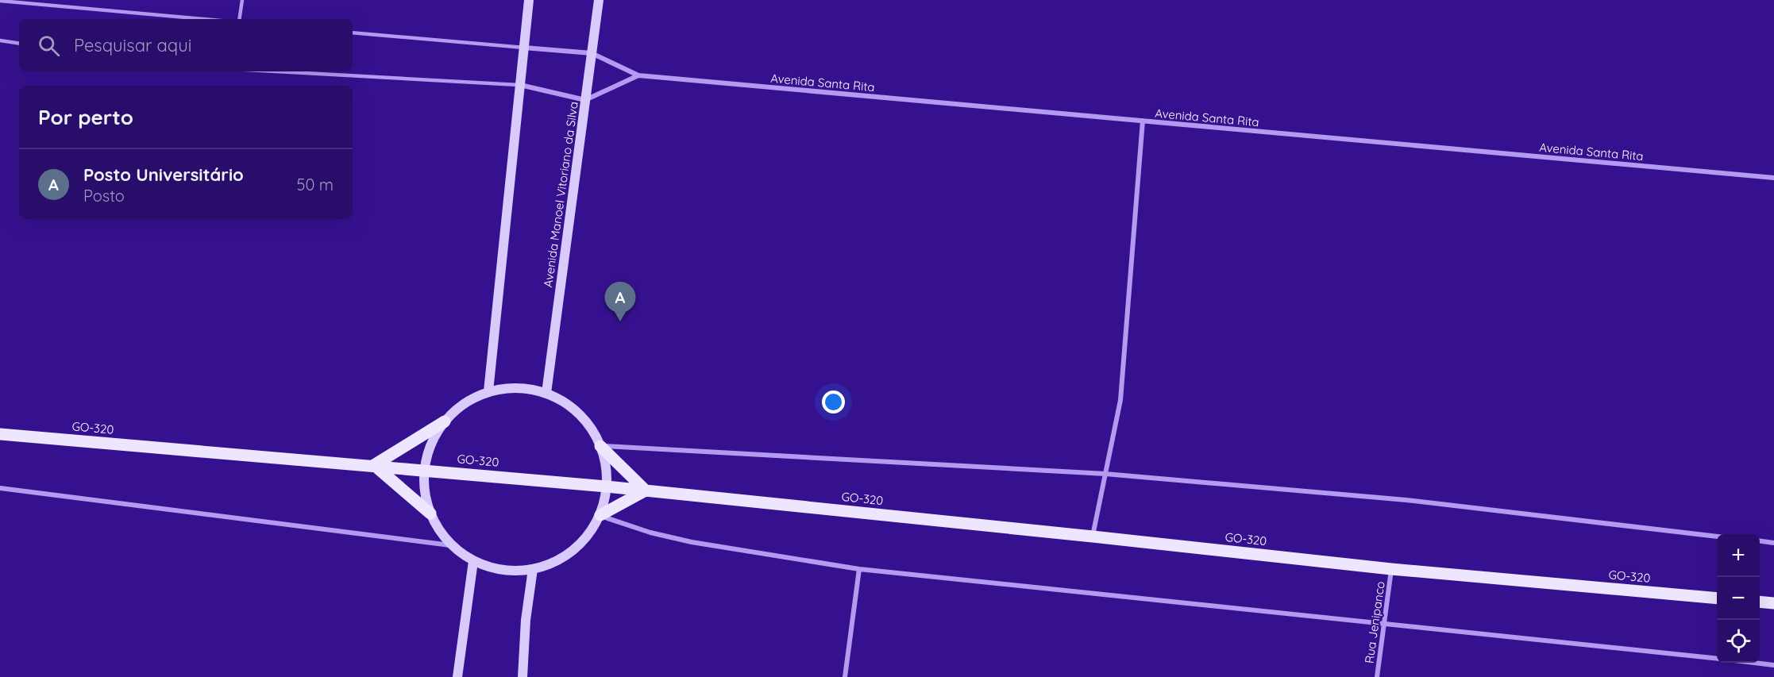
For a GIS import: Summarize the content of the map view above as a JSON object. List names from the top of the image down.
{
  "streets": {
    "main road": ["Avenida Manoel Vitoriano da Silva", "GO-320"],
    "street": ["Avenida Santa Rita", "Rua Jenipanco"]
  },
  "crossings": [
    ["Avenida Santa Rita", "Avenida Manoel Vitoriano da Silva"],
    ["GO-320", "Rua Jenipanco"]
  ],
  "page": {
    "search": "Pesquisar aqui",
    "heading": "Por perto",
    "list": [
      {
        "mark": "A",
        "name": "Posto Universitário",
        "note": "Posto",
        "value": "50 m"
      }
    ],
    "pins": "A",
    "map_buttons": ["+", "−"]
  }
}
